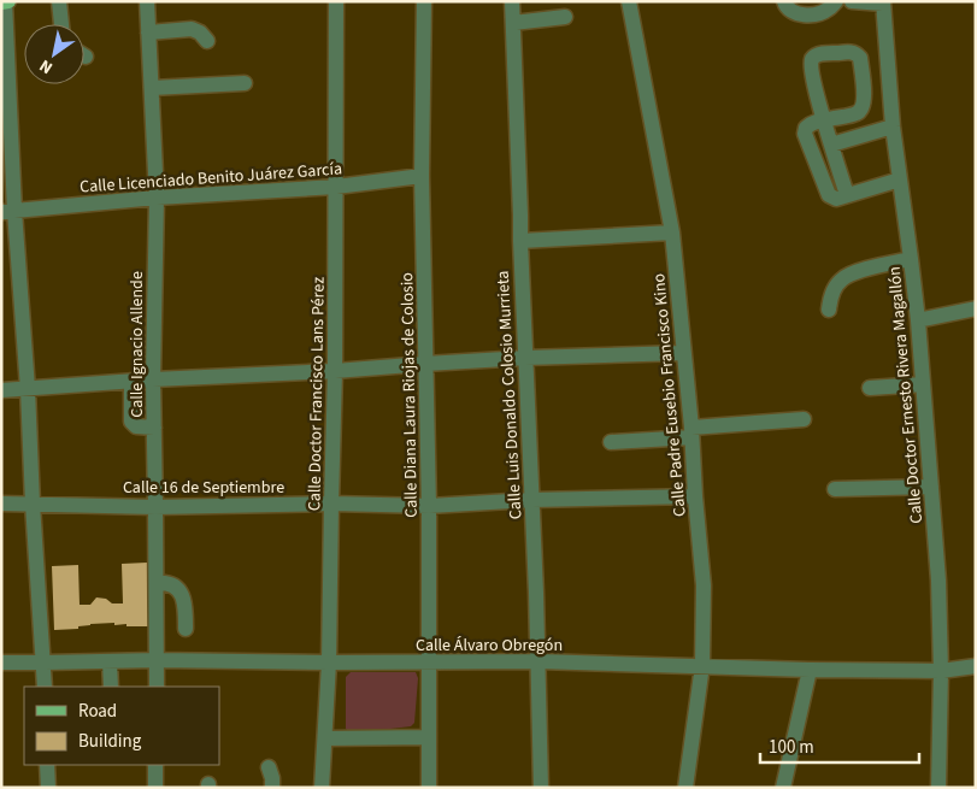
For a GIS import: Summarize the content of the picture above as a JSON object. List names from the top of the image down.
{
  "streets": {
    "street": [
      "Calle Licenciado Benito Juárez García",
      "Calle Ignacio Allende",
      "Calle Doctor Francisco Lans Pérez",
      "Calle Diana Laura Riojas de Colosio",
      "Calle Luis Donaldo Colosio Murrieta",
      "Calle Padre Eusebio Francisco Kino",
      "Calle Doctor Ernesto Rivera Magallón",
      "Calle 16 de Septiembre",
      "Calle Álvaro Obregón"
    ]
  },
  "crossings": [
    ["Calle Licenciado Benito Juárez García", "Calle Ignacio Allende"],
    ["Calle Licenciado Benito Juárez García", "Calle Doctor Francisco Lans Pérez"],
    ["Calle Licenciado Benito Juárez García", "Calle Diana Laura Riojas de Colosio"],
    ["Calle Ignacio Allende", "Calle 16 de Septiembre"],
    ["Calle Ignacio Allende", "Calle Álvaro Obregón"],
    ["Calle Doctor Francisco Lans Pérez", "Calle 16 de Septiembre"],
    ["Calle Doctor Francisco Lans Pérez", "Calle Álvaro Obregón"],
    ["Calle Diana Laura Riojas de Colosio", "Calle 16 de Septiembre"],
    ["Calle Diana Laura Riojas de Colosio", "Calle Álvaro Obregón"],
    ["Calle Luis Donaldo Colosio Murrieta", "Calle 16 de Septiembre"],
    ["Calle Luis Donaldo Colosio Murrieta", "Calle Álvaro Obregón"],
    ["Calle Padre Eusebio Francisco Kino", "Calle 16 de Septiembre"],
    ["Calle Padre Eusebio Francisco Kino", "Calle Álvaro Obregón"],
    ["Calle Doctor Ernesto Rivera Magallón", "Calle Álvaro Obregón"]
  ],
  "legend": ["Road", "Building"],
  "scale_bar": "100 m",
  "north": "bottom left"
}
